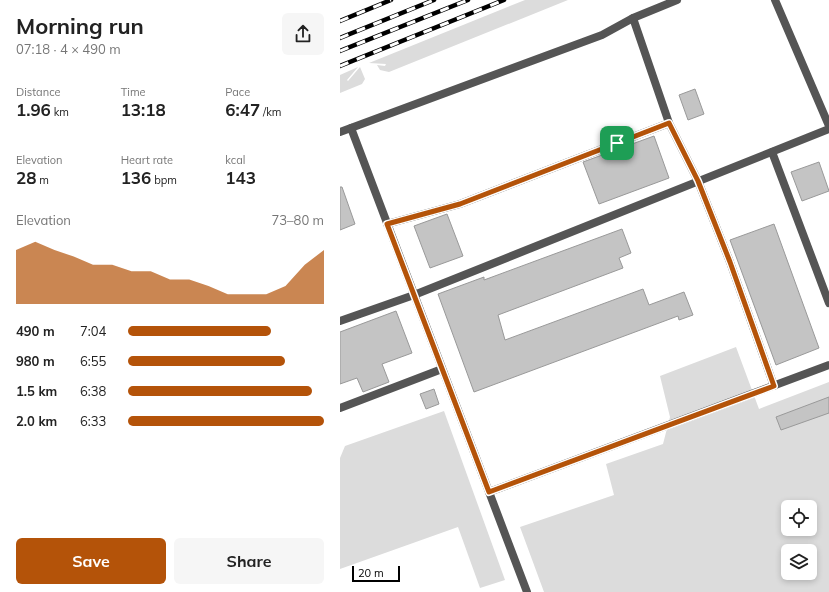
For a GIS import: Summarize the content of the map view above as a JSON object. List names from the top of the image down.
{
  "scale_bar": "20 m",
  "page": {
    "heading": ["Morning run", "07:18 · 4 × 490 m"],
    "stats": [
      ["Distance", "1.96 km"],
      ["Time", "13:18"],
      ["Pace", "6:47 /km"],
      ["Elevation", "28 m"],
      ["Heart rate", "136 bpm"],
      ["kcal", "143"]
    ],
    "chart": ["Elevation", "73–80 m"],
    "list": [
      {
        "name": "490 m",
        "note": "7:04"
      },
      {
        "name": "980 m",
        "note": "6:55"
      },
      {
        "name": "1.5 km",
        "note": "6:38"
      },
      {
        "name": "2.0 km",
        "note": "6:33"
      }
    ],
    "buttons": ["Save", "Share"],
    "scale": "20 m"
  }
}
